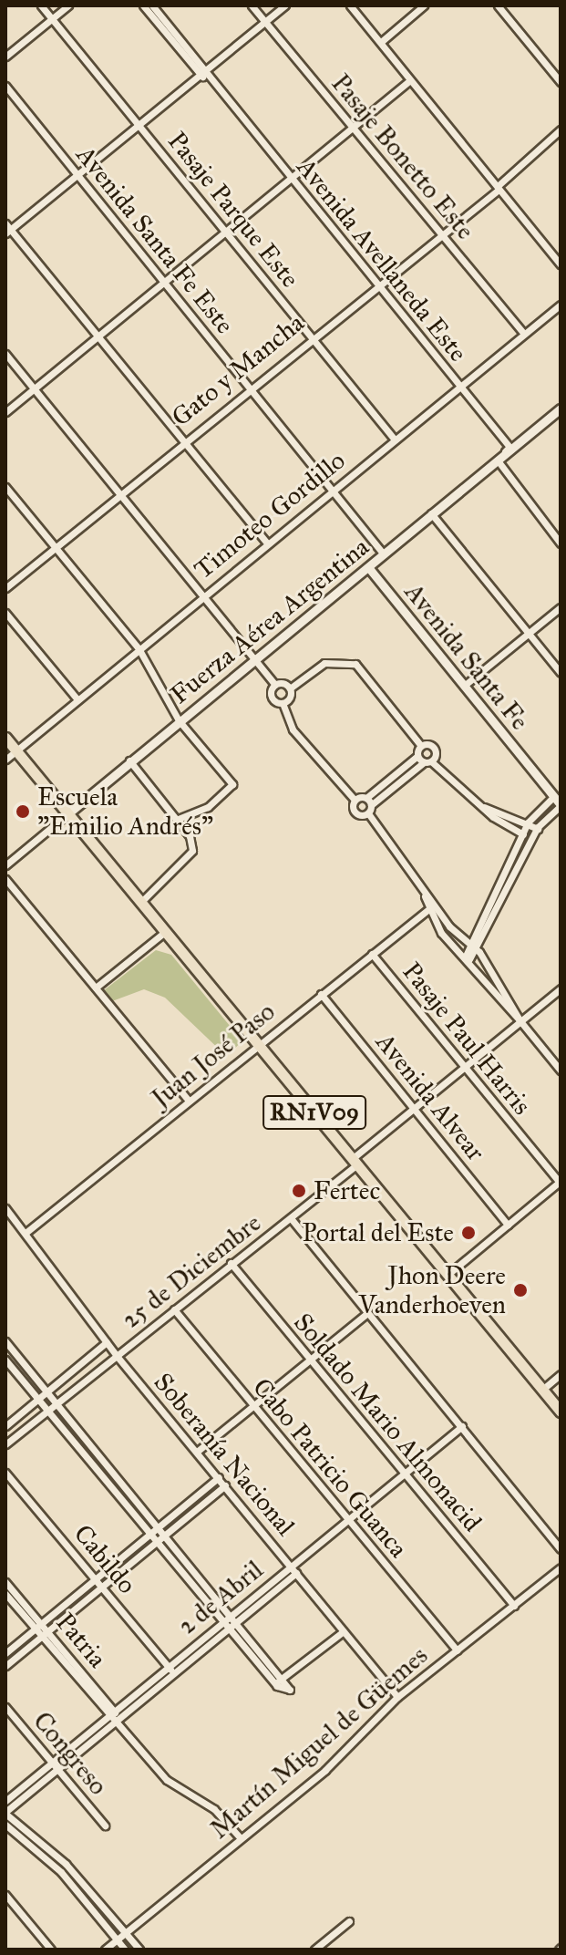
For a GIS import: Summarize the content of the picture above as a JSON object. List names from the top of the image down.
{
  "streets": {
    "main road": ["RN1V09"],
    "street": [
      "Pasaje Bonetto Este",
      "Pasaje Parque Este",
      "Avenida Santa Fe Este",
      "Avenida Avellaneda Este",
      "Gato y Mancha",
      "Timoteo Gordillo",
      "Fuerza Aérea Argentina",
      "Avenida Santa Fe",
      "Pasaje Paul Harris",
      "Juan José Paso",
      "Avenida Alvear",
      "25 de Diciembre",
      "Soldado Mario Almonacid",
      "Soberanía Nacional",
      "Cabo Patricio Guanca",
      "Cabildo",
      "2 de Abril",
      "Patria",
      "Martín Miguel de Güemes",
      "Congreso"
    ]
  },
  "crossings": [
    ["Pasaje Bonetto Este", "Gato y Mancha"],
    ["Pasaje Bonetto Este", "Timoteo Gordillo"],
    ["Pasaje Parque Este", "Gato y Mancha"],
    ["Pasaje Parque Este", "Timoteo Gordillo"],
    ["Avenida Santa Fe Este", "Gato y Mancha"],
    ["Avenida Santa Fe Este", "Timoteo Gordillo"],
    ["Avenida Santa Fe Este", "Fuerza Aérea Argentina"],
    ["Avenida Avellaneda Este", "Gato y Mancha"],
    ["Avenida Avellaneda Este", "Timoteo Gordillo"],
    ["Avenida Avellaneda Este", "Fuerza Aérea Argentina"],
    ["Timoteo Gordillo", "RN1V09"],
    ["Fuerza Aérea Argentina", "Avenida Santa Fe"],
    ["Fuerza Aérea Argentina", "RN1V09"],
    ["Pasaje Paul Harris", "Juan José Paso"],
    ["Pasaje Paul Harris", "25 de Diciembre"],
    ["Juan José Paso", "Avenida Alvear"],
    ["Juan José Paso", "RN1V09"],
    ["Juan José Paso", "Soberanía Nacional"],
    ["Avenida Alvear", "25 de Diciembre"],
    ["RN1V09", "25 de Diciembre"],
    ["25 de Diciembre", "Soldado Mario Almonacid"],
    ["25 de Diciembre", "Soberanía Nacional"],
    ["25 de Diciembre", "Cabo Patricio Guanca"],
    ["Soldado Mario Almonacid", "2 de Abril"],
    ["Soldado Mario Almonacid", "Martín Miguel de Güemes"],
    ["Soberanía Nacional", "2 de Abril"],
    ["Soberanía Nacional", "Martín Miguel de Güemes"],
    ["Cabo Patricio Guanca", "2 de Abril"],
    ["Cabo Patricio Guanca", "Martín Miguel de Güemes"],
    ["Cabildo", "2 de Abril"],
    ["2 de Abril", "Patria"],
    ["2 de Abril", "Congreso"],
    ["Patria", "Martín Miguel de Güemes"]
  ],
  "places": [
    "Escuela \"Emilio Andrés\"",
    "Fertec",
    "Portal del Este",
    "Jhon Deere Vanderhoeven"
  ]
}
